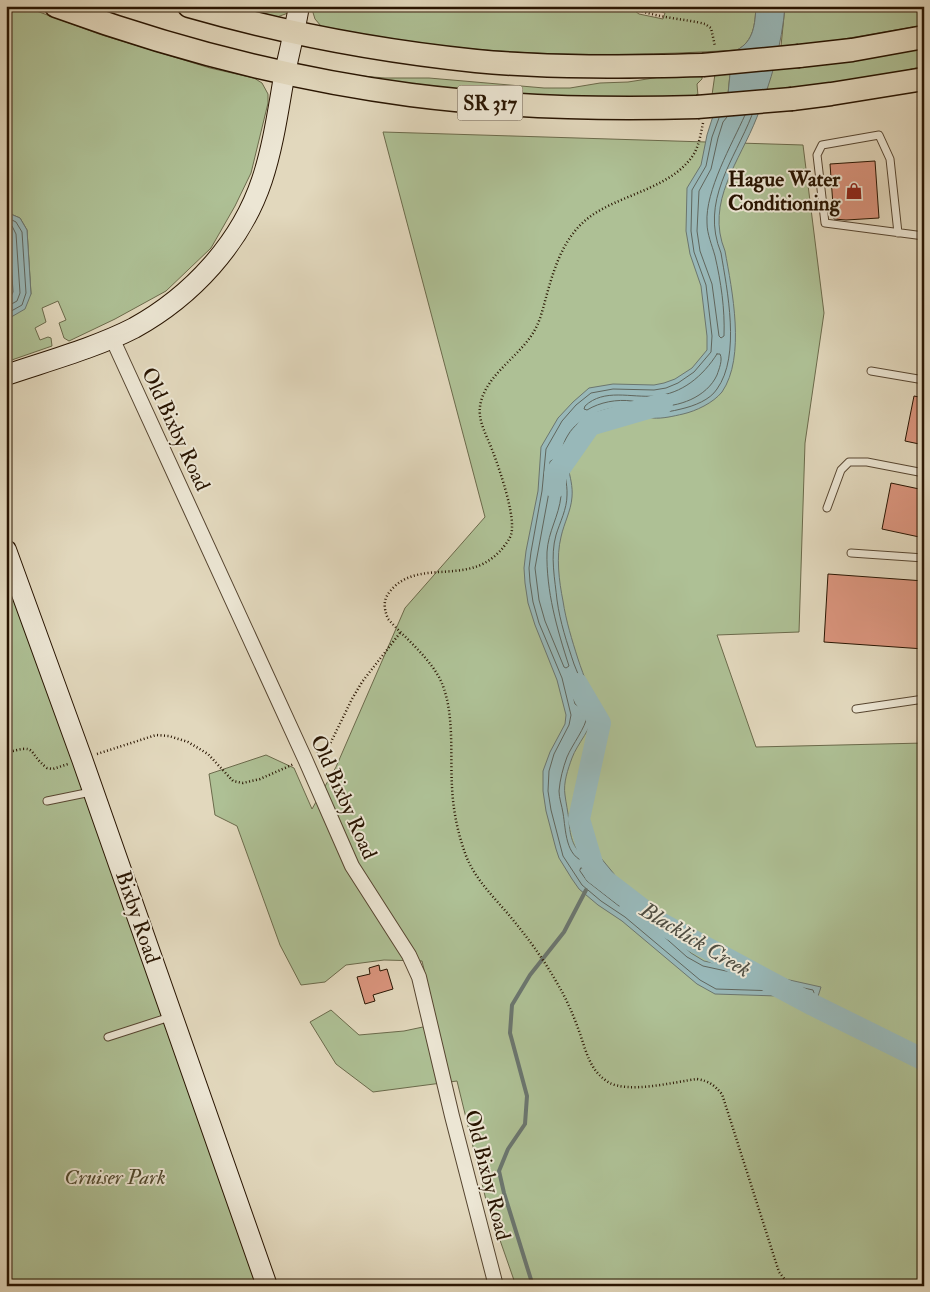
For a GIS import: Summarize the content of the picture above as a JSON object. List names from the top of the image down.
{
  "streets": {
    "main road": ["SR 317"],
    "street": ["Old Bixby Road", "Bixby Road"]
  },
  "water": ["Blacklick Creek"],
  "parks": ["Cruiser Park"],
  "places": {
    "shop": ["Hague Water Conditioning"]
  }
}
